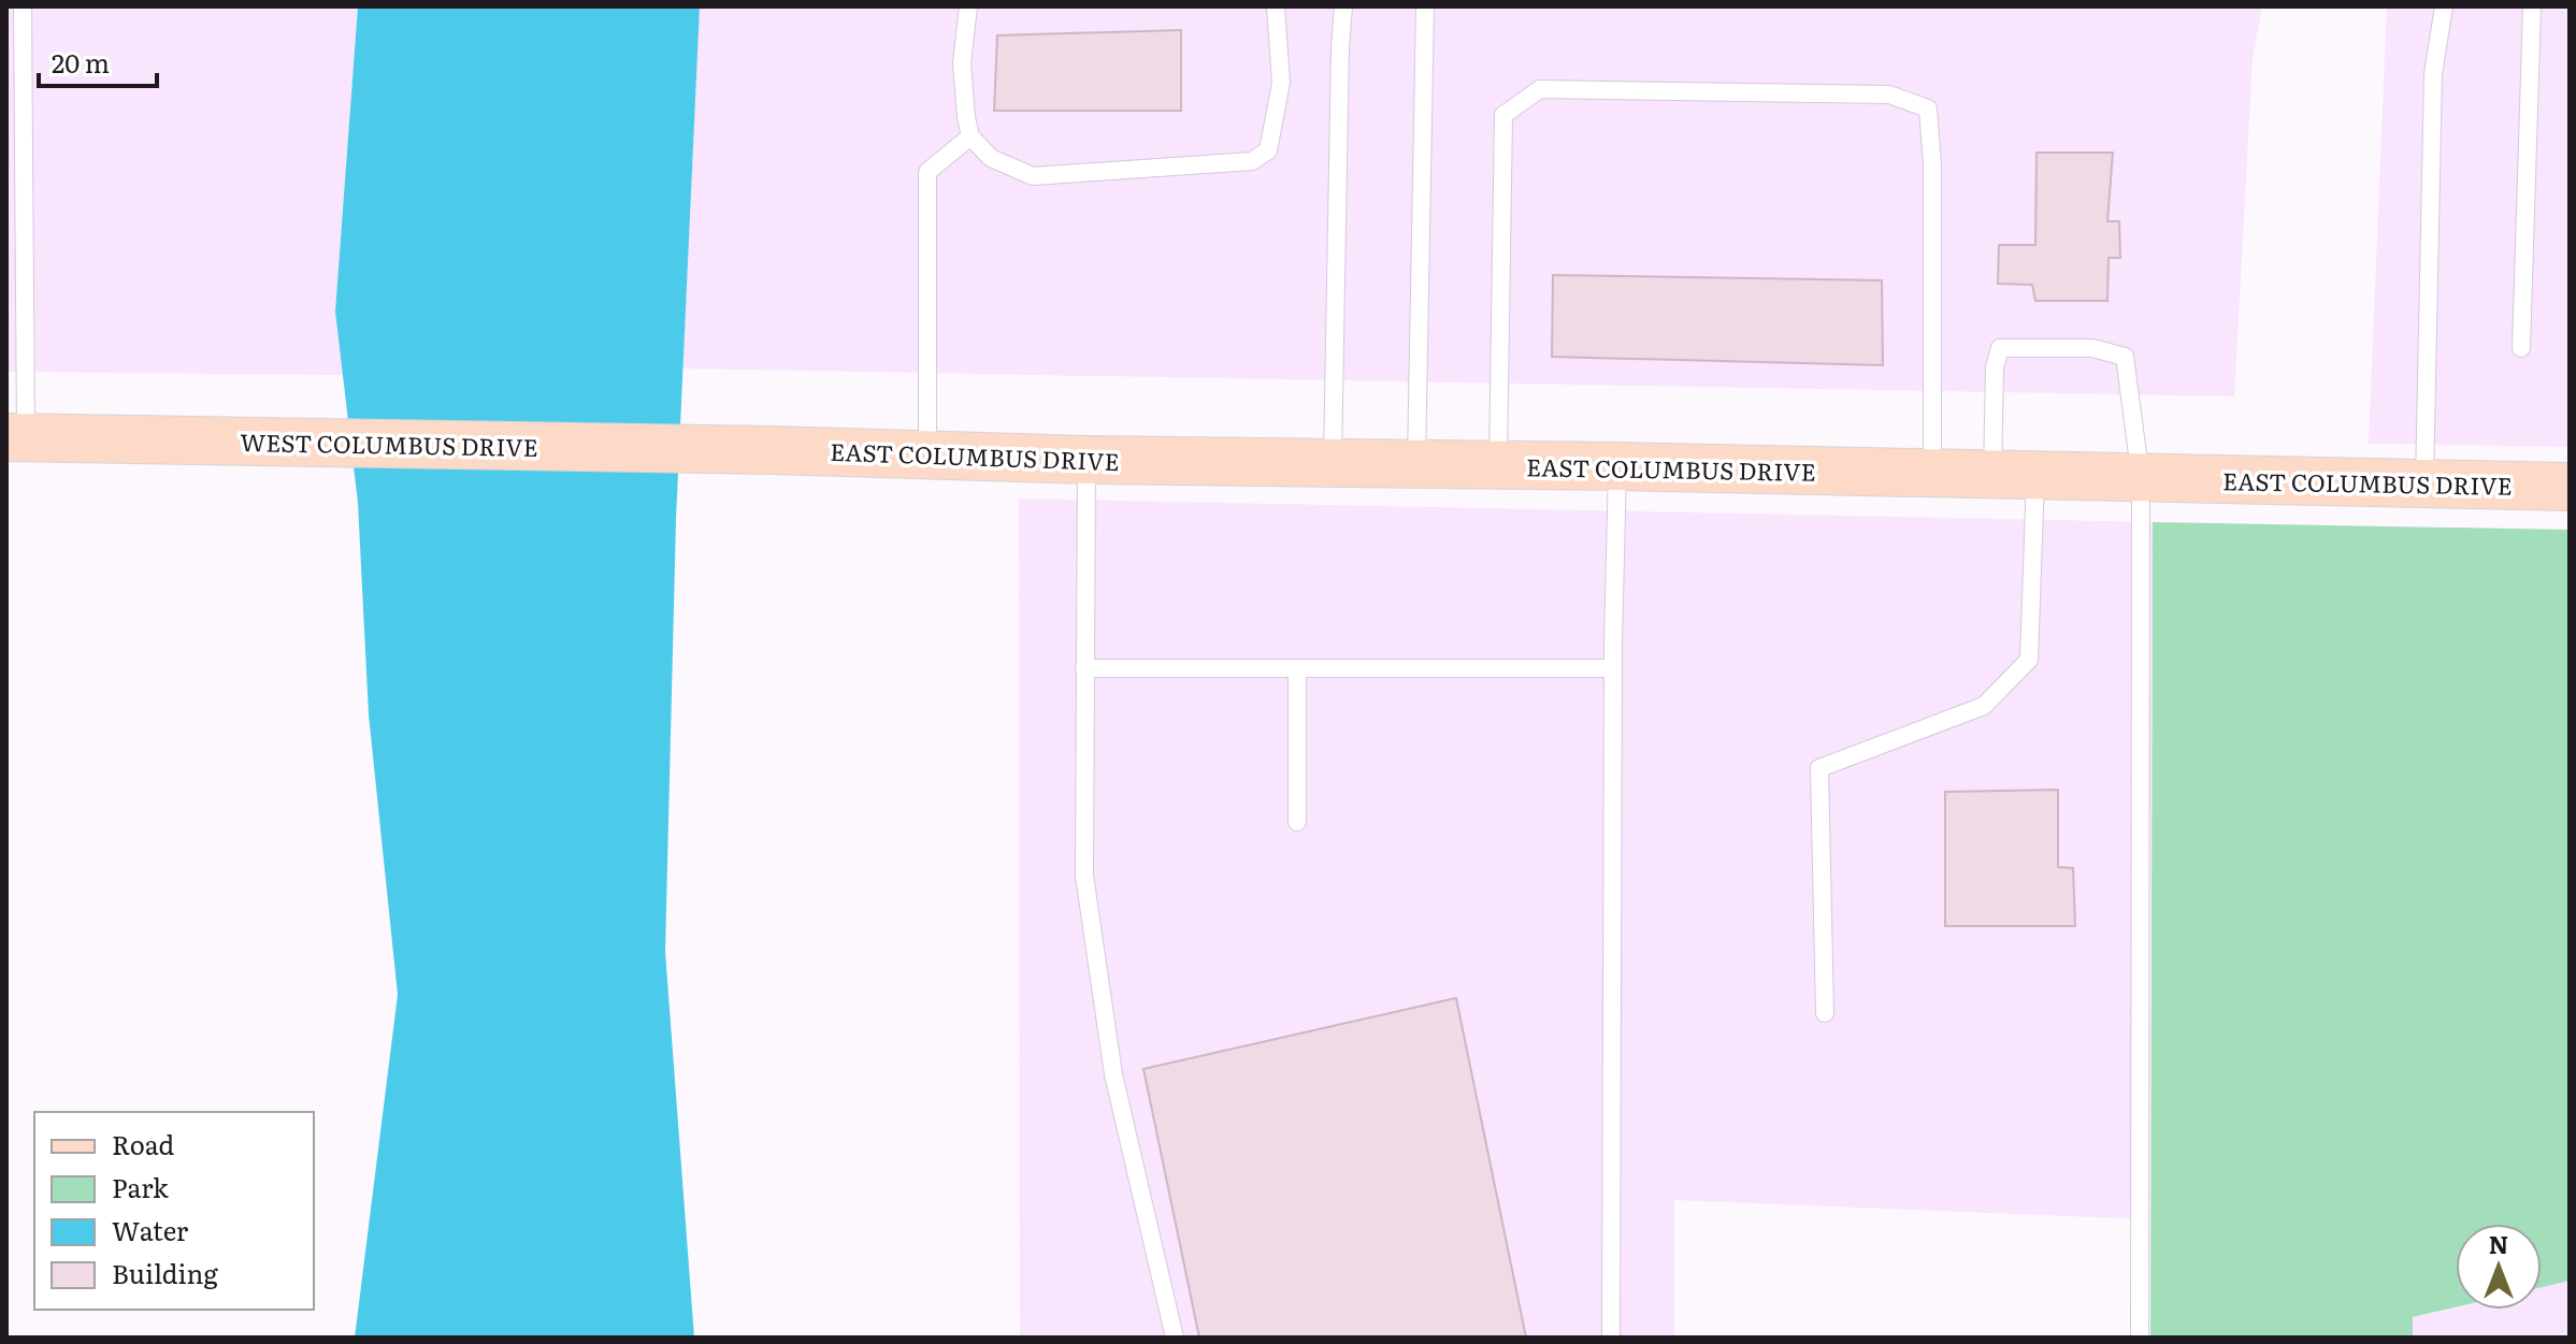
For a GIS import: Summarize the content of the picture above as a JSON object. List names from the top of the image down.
{
  "streets": {
    "main road": ["WEST COLUMBUS DRIVE", "EAST COLUMBUS DRIVE"]
  },
  "crossings": [
    ["WEST COLUMBUS DRIVE", "EAST COLUMBUS DRIVE"]
  ],
  "legend": [
    "Road",
    "Park",
    "Water",
    "Building"
  ],
  "scale_bar": "20 m",
  "north": "top"
}
